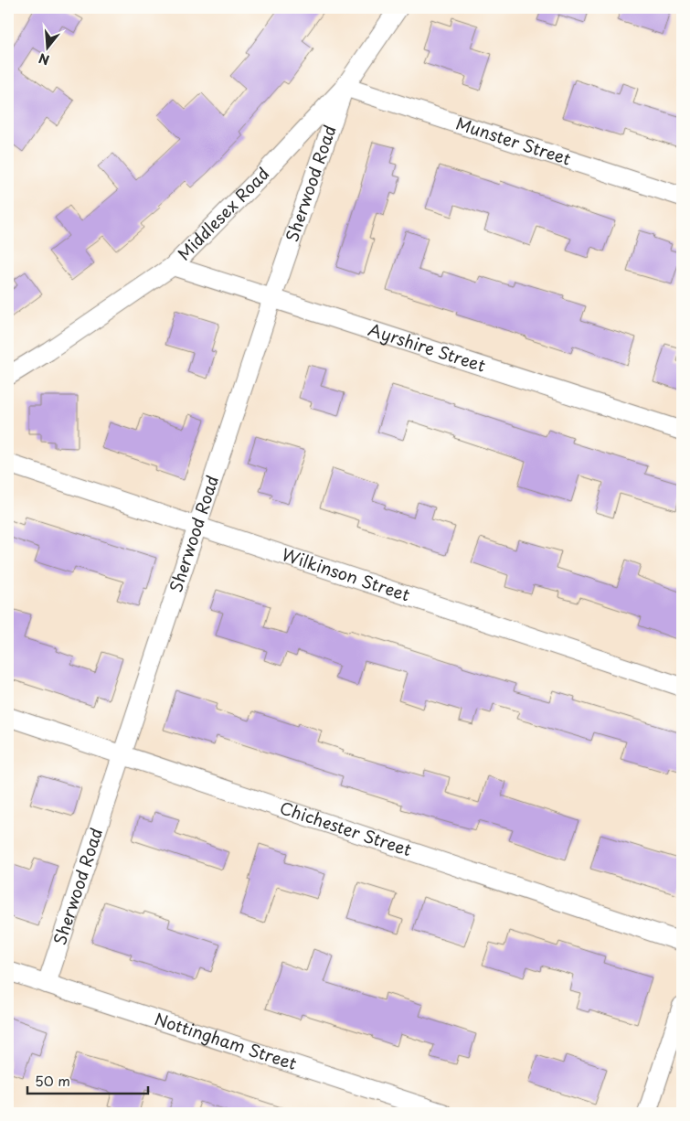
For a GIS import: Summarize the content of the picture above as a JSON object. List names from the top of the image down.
{
  "streets": {
    "street": [
      "Munster Street",
      "Sherwood Road",
      "Middlesex Road",
      "Ayrshire Street",
      "Wilkinson Street",
      "Chichester Street",
      "Nottingham Street"
    ]
  },
  "crossings": [
    ["Munster Street", "Sherwood Road"],
    ["Munster Street", "Middlesex Road"],
    ["Sherwood Road", "Middlesex Road"],
    ["Sherwood Road", "Ayrshire Street"],
    ["Sherwood Road", "Wilkinson Street"],
    ["Sherwood Road", "Chichester Street"],
    ["Sherwood Road", "Nottingham Street"],
    ["Middlesex Road", "Ayrshire Street"]
  ],
  "scale_bar": "50 m",
  "north": "bottom"
}
